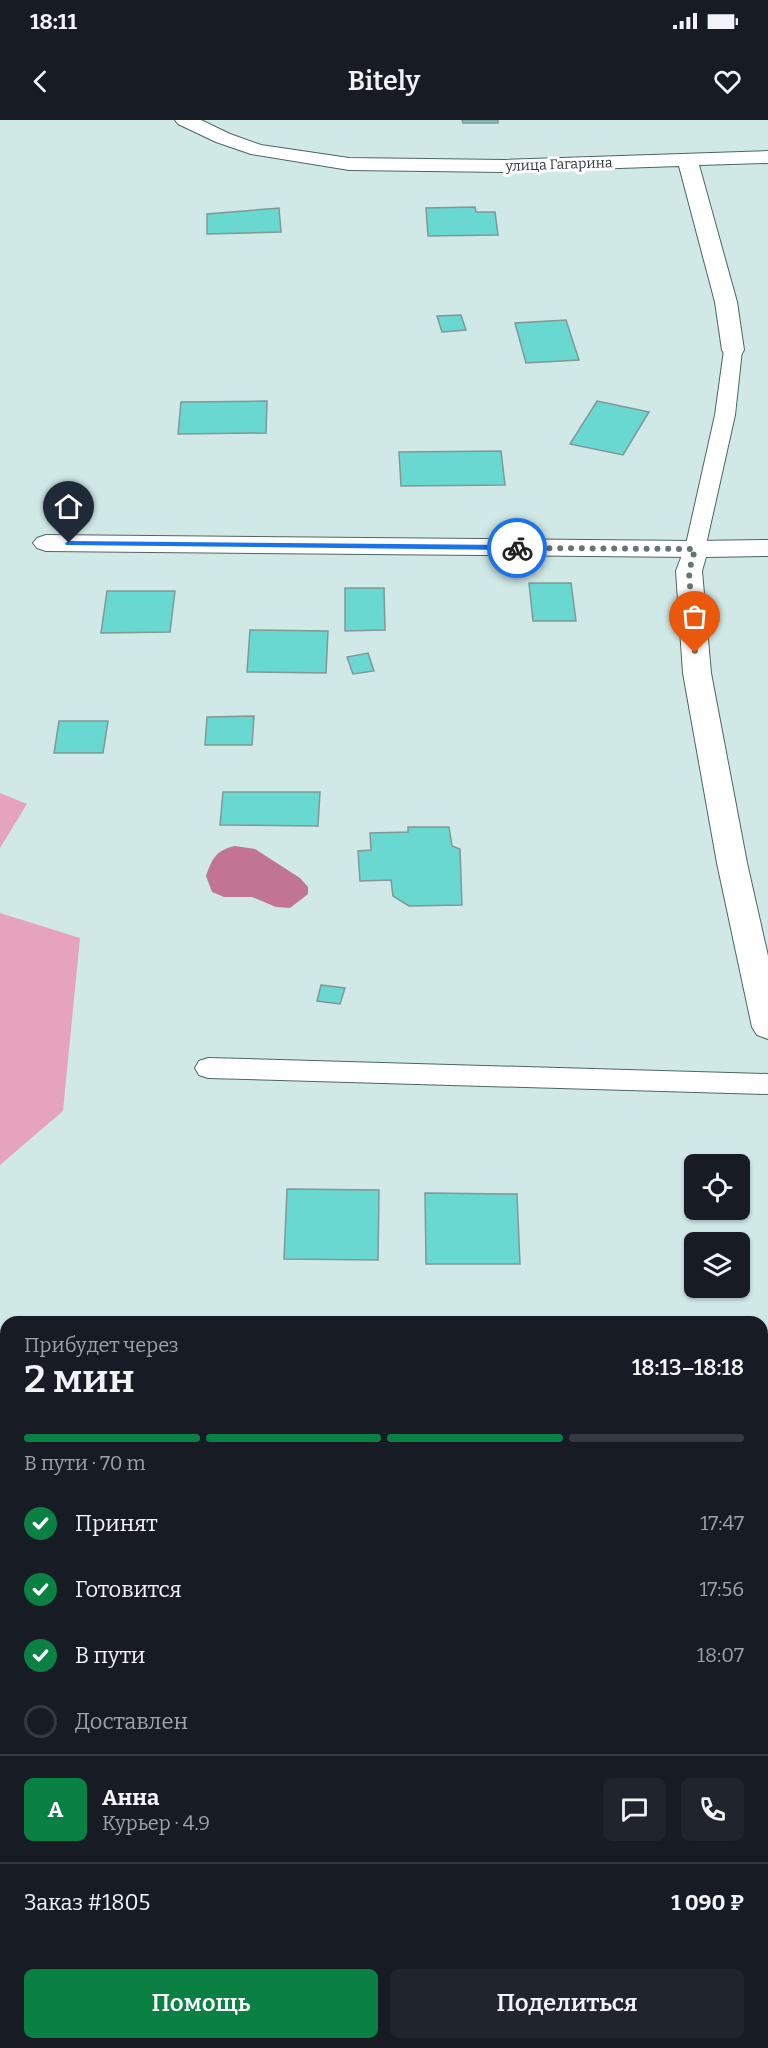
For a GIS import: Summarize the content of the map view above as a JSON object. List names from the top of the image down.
{
  "streets": {
    "street": ["улица Гагарина"]
  },
  "page": {
    "status": "18:11",
    "header": "Bitely",
    "heading": ["2 мин", "Прибудет через", "18:13–18:18"],
    "panel": [
      "Анна",
      "Курьер · 4.9",
      "Заказ #1805",
      "1 090 ₽"
    ],
    "bar": "В пути · 70 m",
    "list": [
      ["Принят", "17:47"],
      ["Готовится", "17:56"],
      ["В пути", "18:07"],
      "Доставлен"
    ],
    "round": "А",
    "buttons": ["Помощь", "Поделиться"]
  }
}
